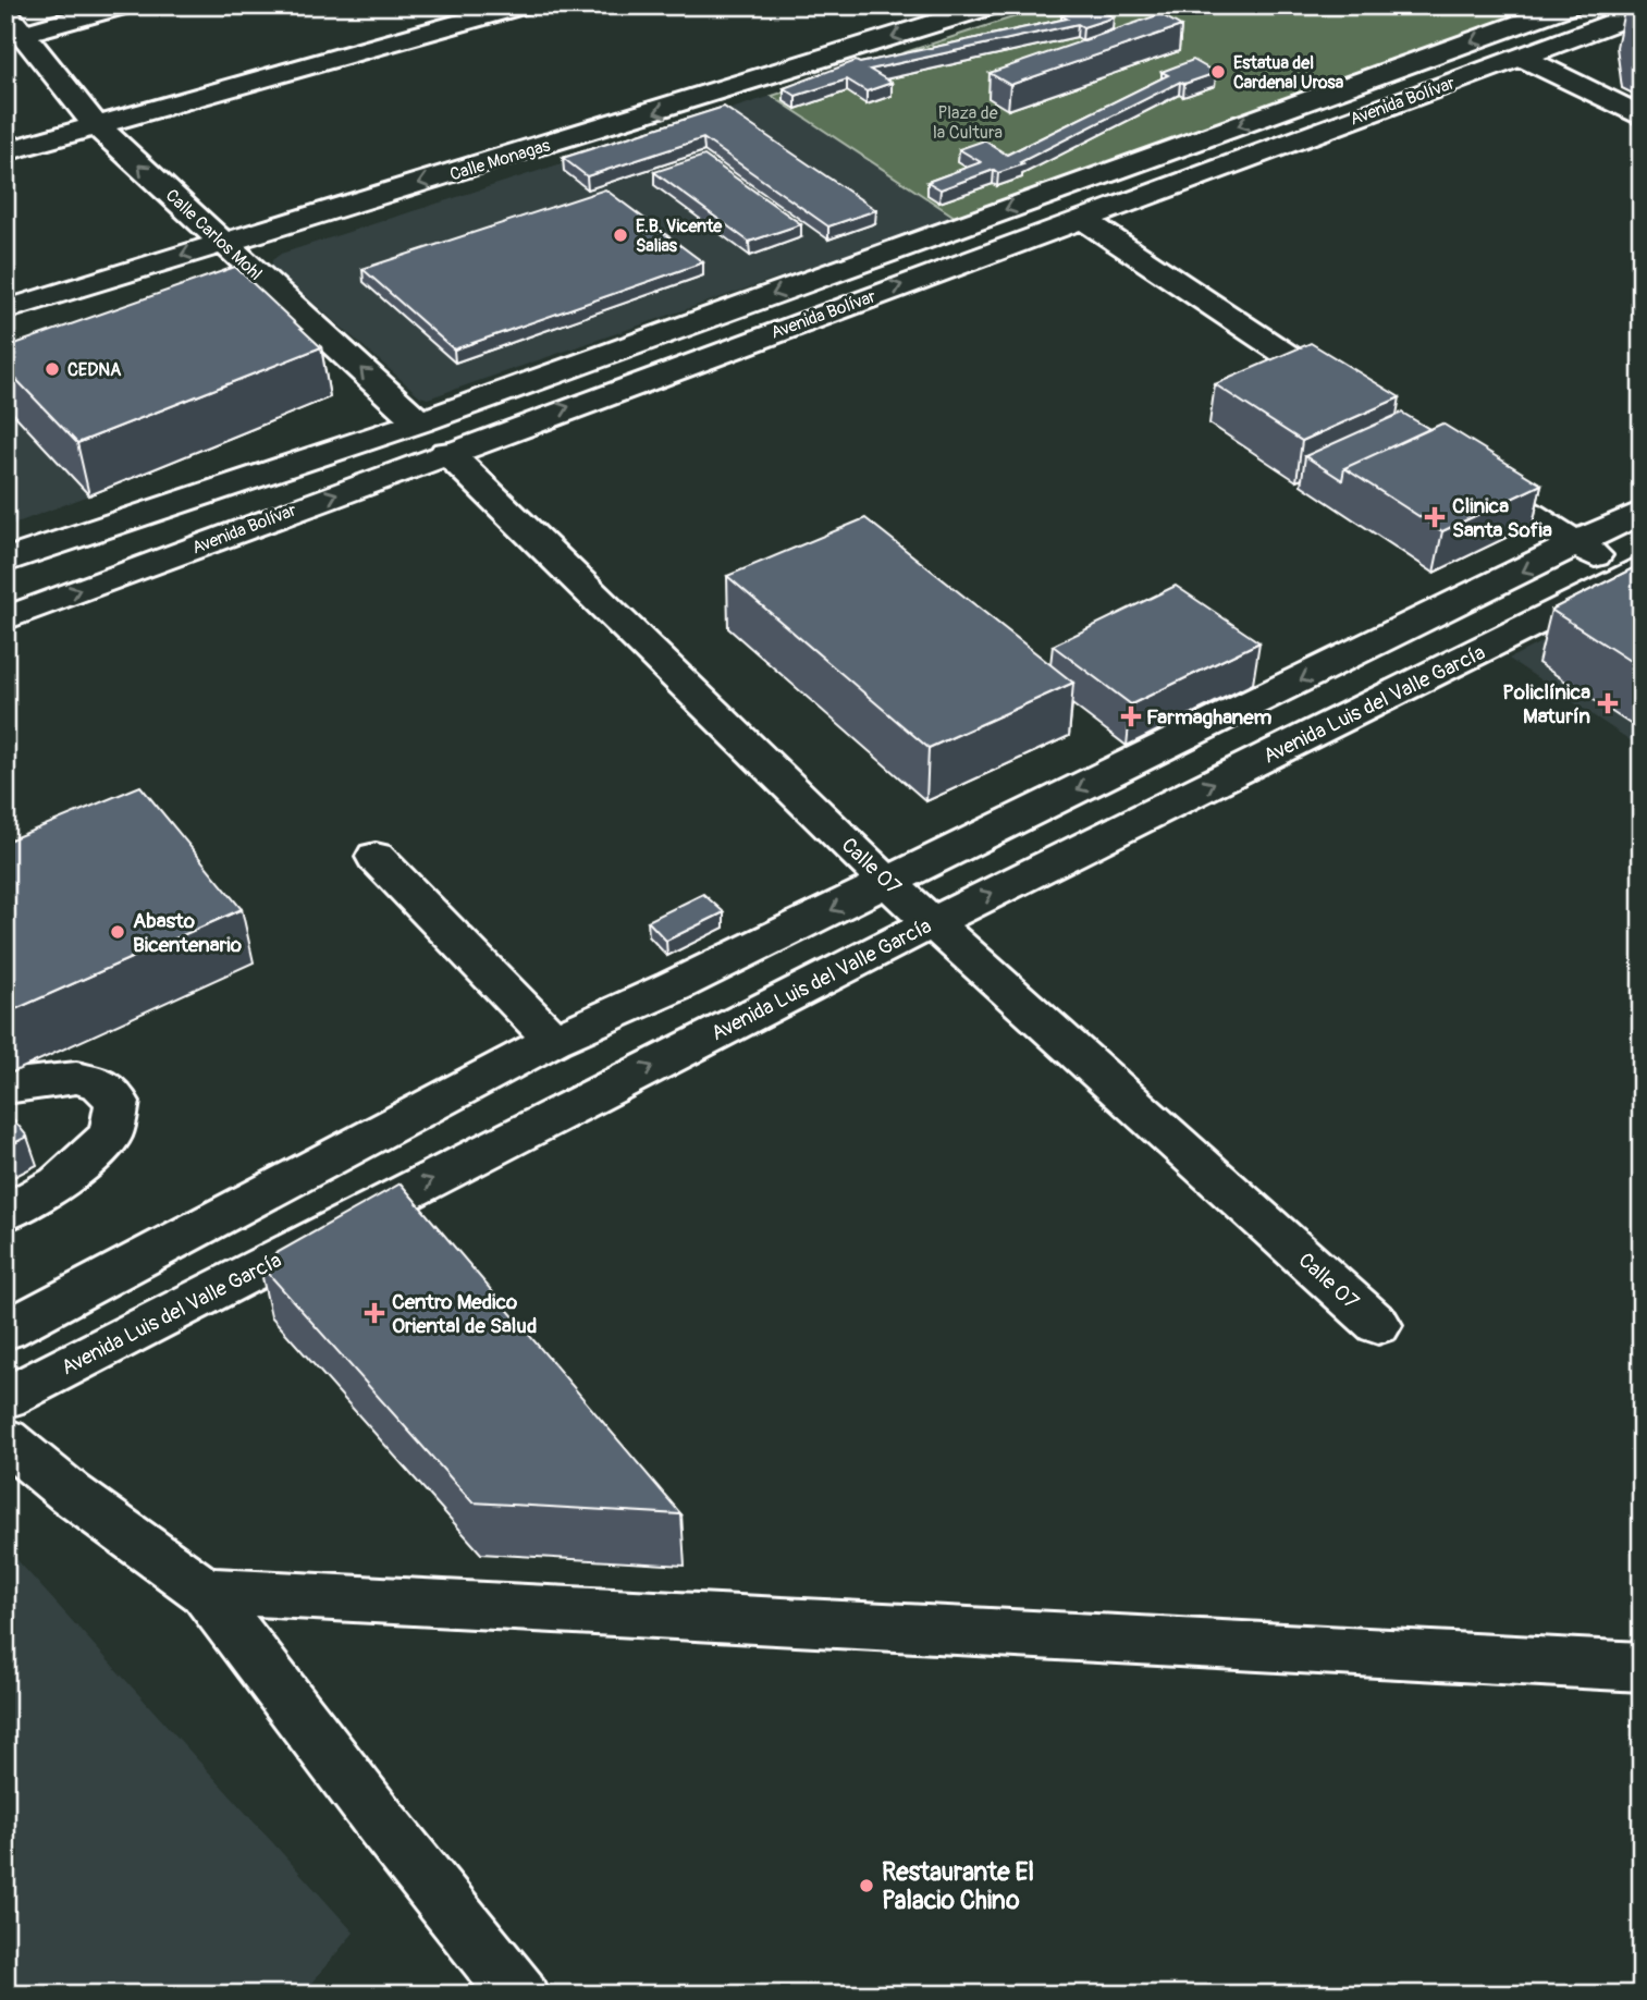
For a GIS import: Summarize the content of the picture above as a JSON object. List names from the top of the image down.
{
  "streets": {
    "street": [
      "Avenida Bolívar",
      "Calle Monagas",
      "Calle Carlos Mohl",
      "Avenida Luis del Valle García",
      "Calle 07"
    ]
  },
  "crossings": [
    ["Avenida Bolívar", "Calle Carlos Mohl"],
    ["Avenida Bolívar", "Calle 07"],
    ["Calle Monagas", "Calle Carlos Mohl"],
    ["Avenida Luis del Valle García", "Calle 07"]
  ],
  "one_way": ["Calle Carlos Mohl"],
  "parks": ["Plaza de la Cultura"],
  "places": {
    "other": [
      "Estatua del Cardenal Urosa",
      "E.B. Vicente Salias",
      "CEDNA",
      "Abasto Bicentenario",
      "Restaurante El Palacio Chino"
    ],
    "health": [
      "Clinica Santa Sofia",
      "Policlínica Maturín",
      "Farmaghanem",
      "Centro Medico Oriental de Salud"
    ]
  }
}
